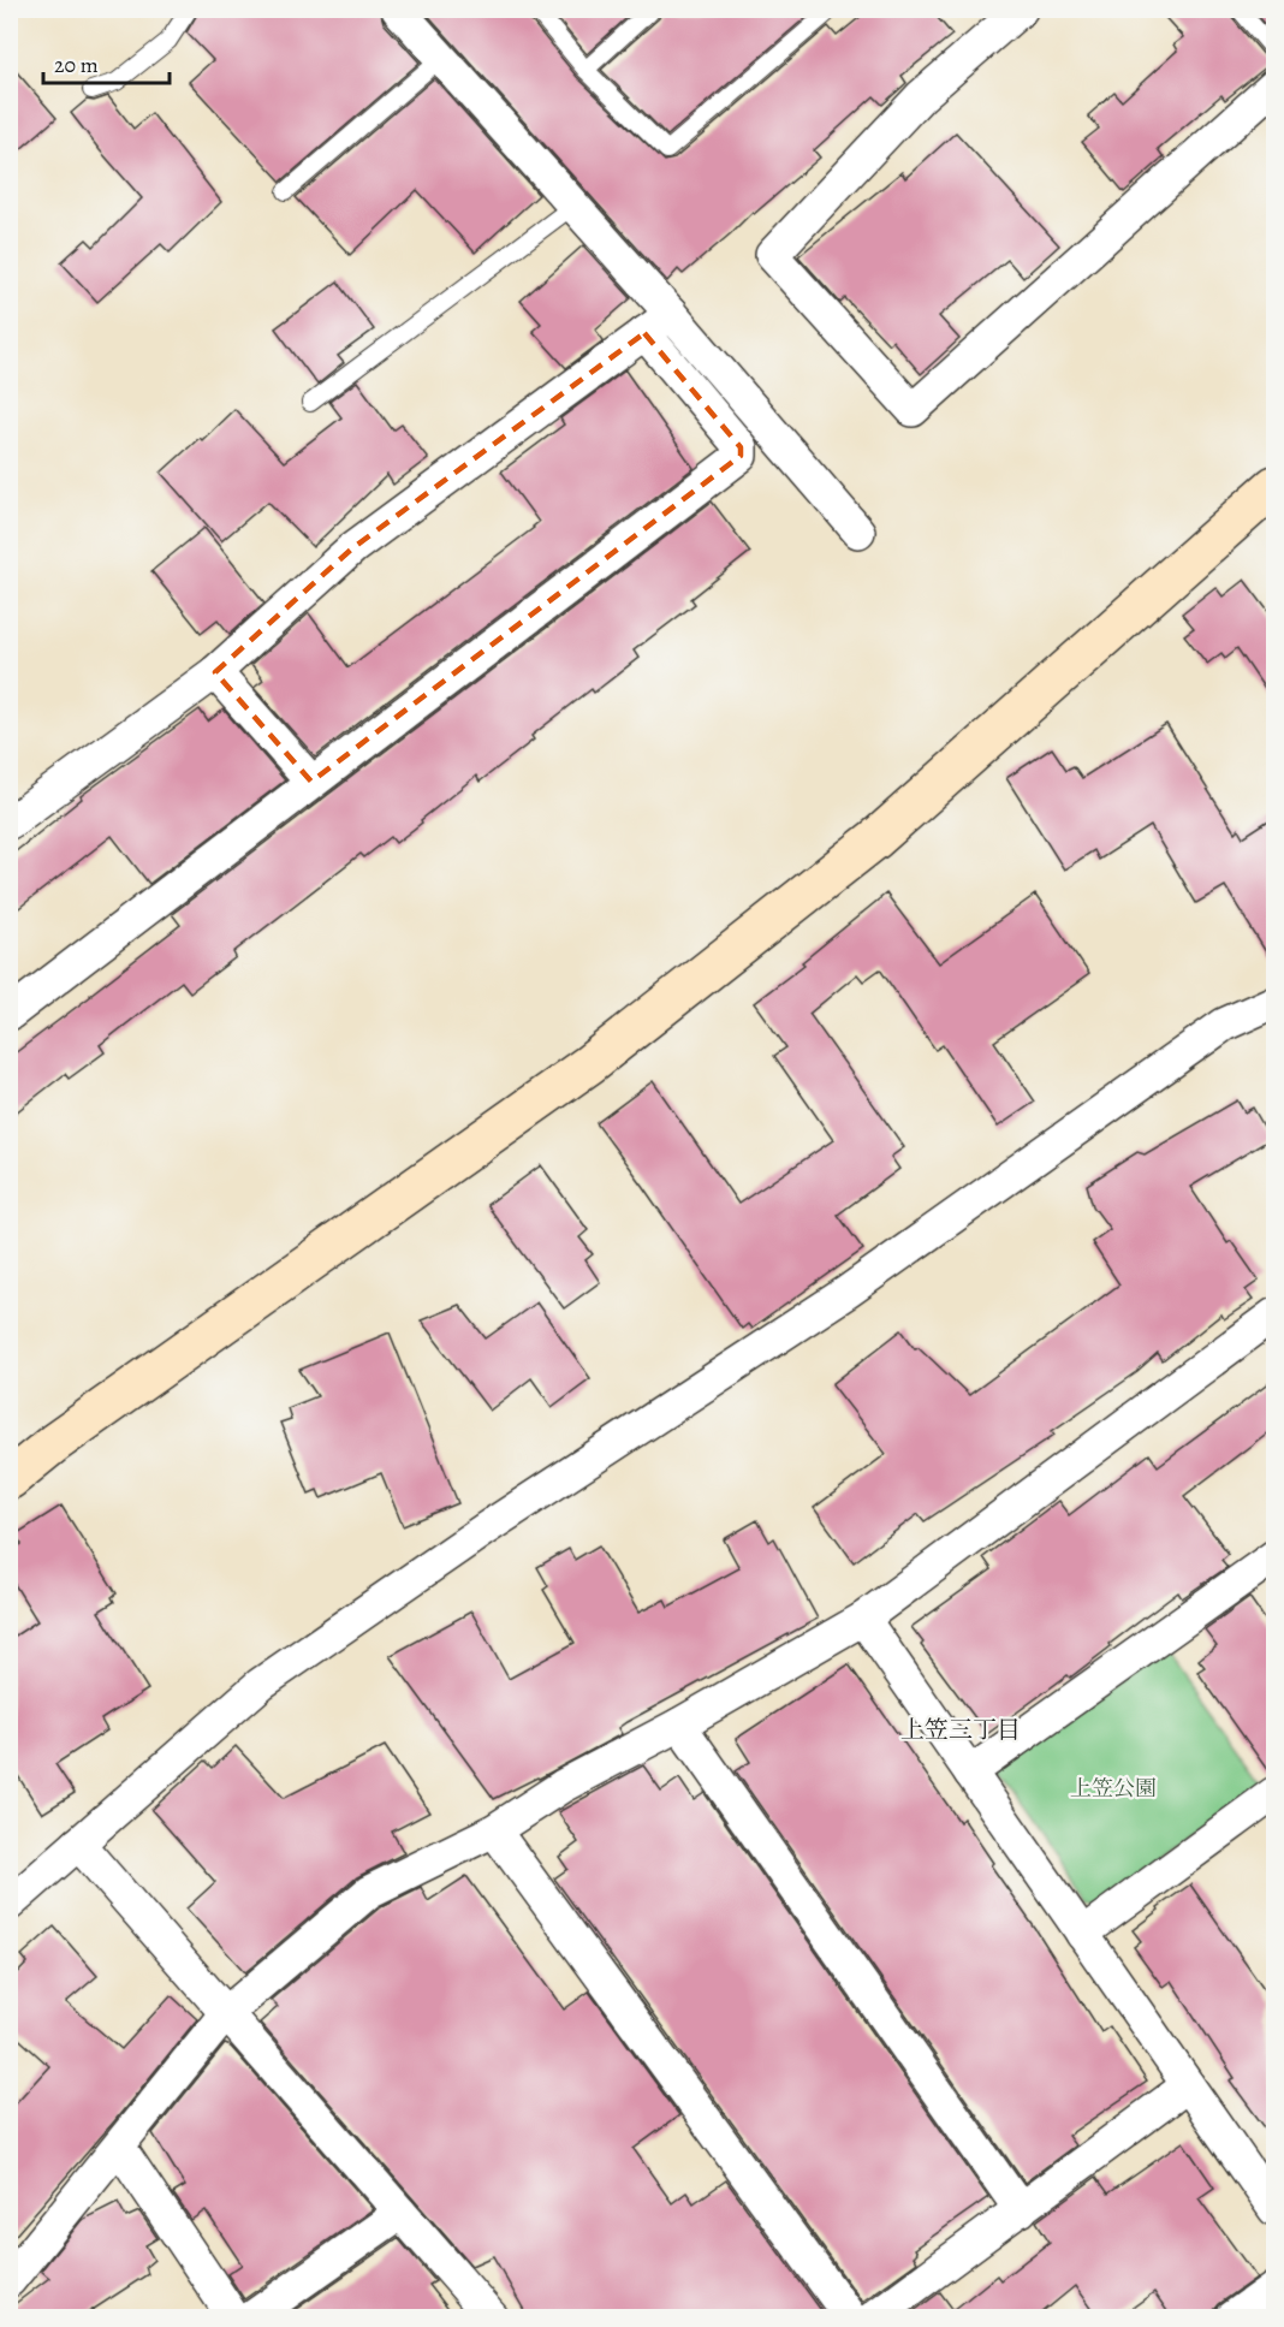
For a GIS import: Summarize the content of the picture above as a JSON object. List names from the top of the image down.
{
  "districts": ["上笠三丁目"],
  "parks": ["上笠公園"],
  "scale_bar": "20 m"
}
